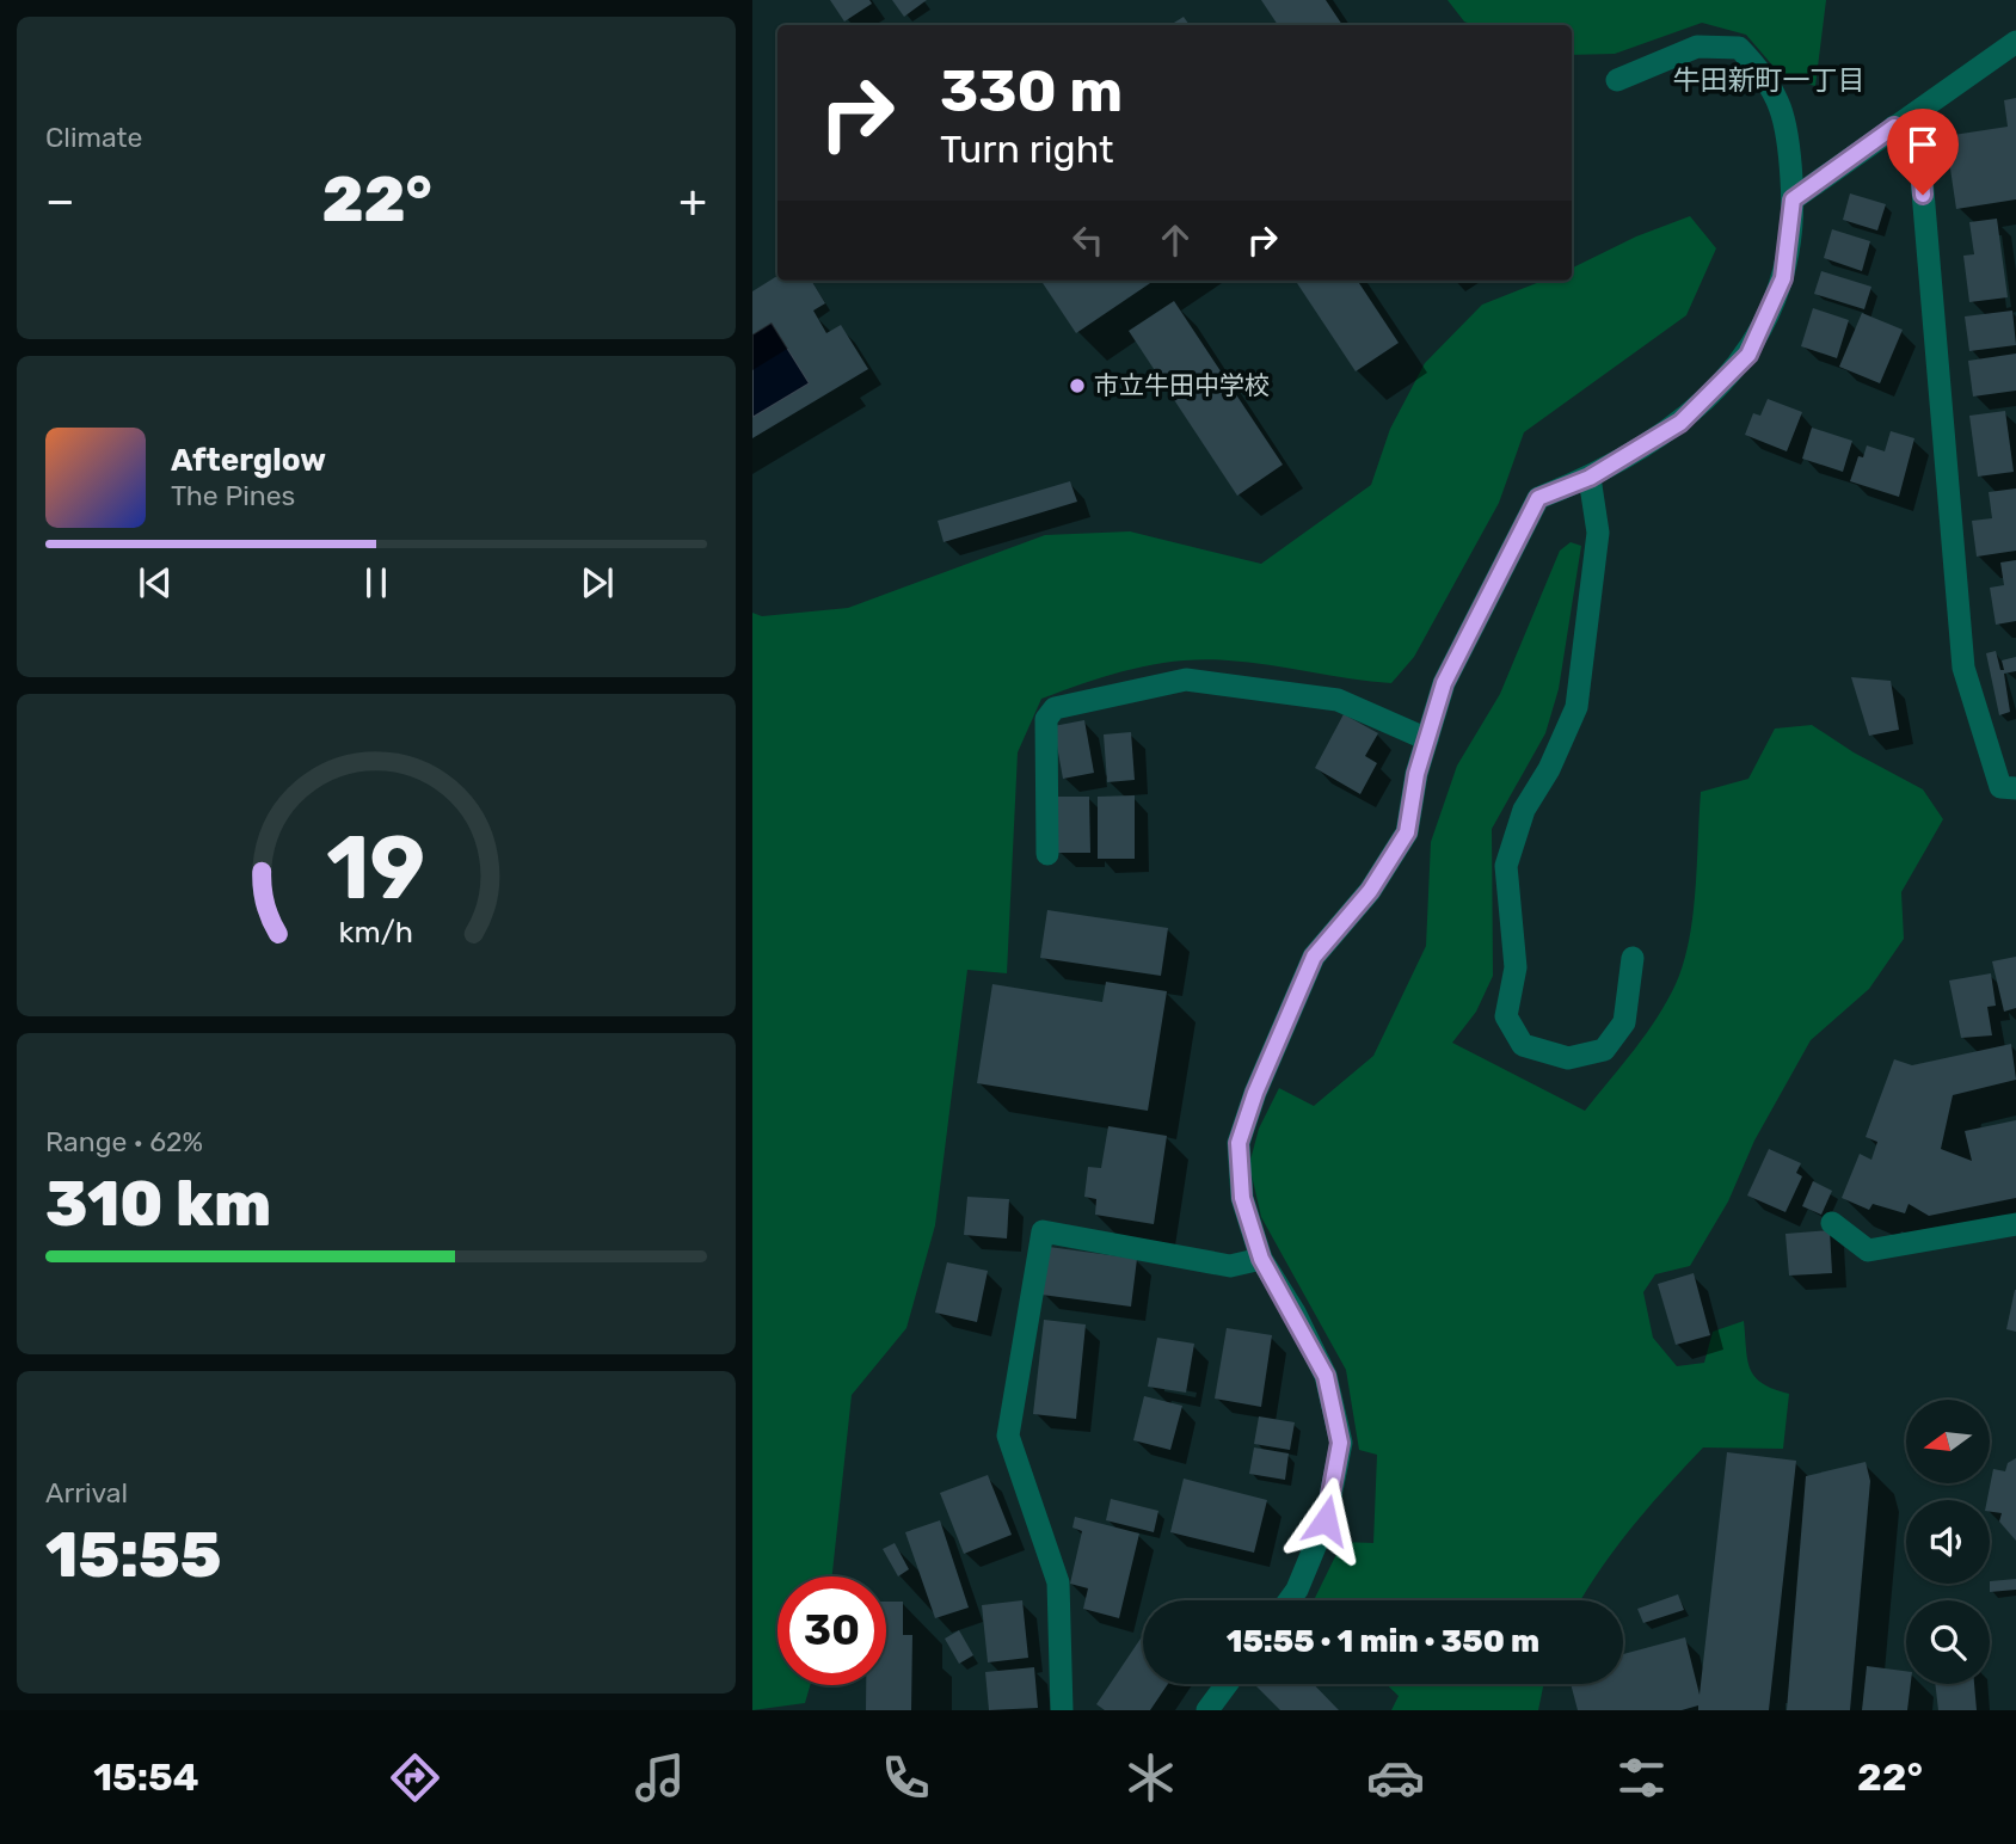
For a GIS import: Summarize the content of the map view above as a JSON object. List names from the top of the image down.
{
  "districts": ["牛田新町一丁目"],
  "places": ["市立牛田中学校"],
  "north": "left",
  "page": {
    "tile": [
      "Climate",
      ["Range · 62%", "310 km"],
      ["Arrival", "15:55"]
    ],
    "turn": ["330 m", "Turn right"],
    "heat": ["−", "22°", "+"],
    "song": ["Afterglow", "The Pines"],
    "limit": "30",
    "trip": "15:55 · 1 min · 350 m",
    "tabs": ["15:54", "22°"],
    "gauge": ["19", "km/h"]
  }
}
